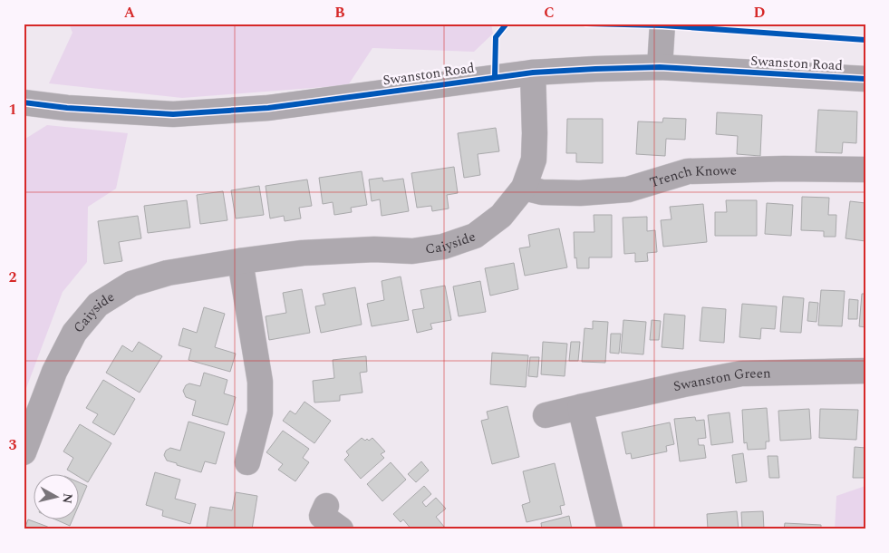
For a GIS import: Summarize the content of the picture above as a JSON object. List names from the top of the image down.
{
  "streets": {
    "street": [
      "Swanston Road",
      "Trench Knowe",
      "Caiyside",
      "Swanston Green"
    ]
  },
  "crossings": [
    ["Swanston Road", "Caiyside"],
    ["Trench Knowe", "Caiyside"]
  ],
  "north": "right",
  "grid": {
    "columns": [
      "A",
      "B",
      "C",
      "D"
    ],
    "rows": ["1", "2", "3"]
  }
}
